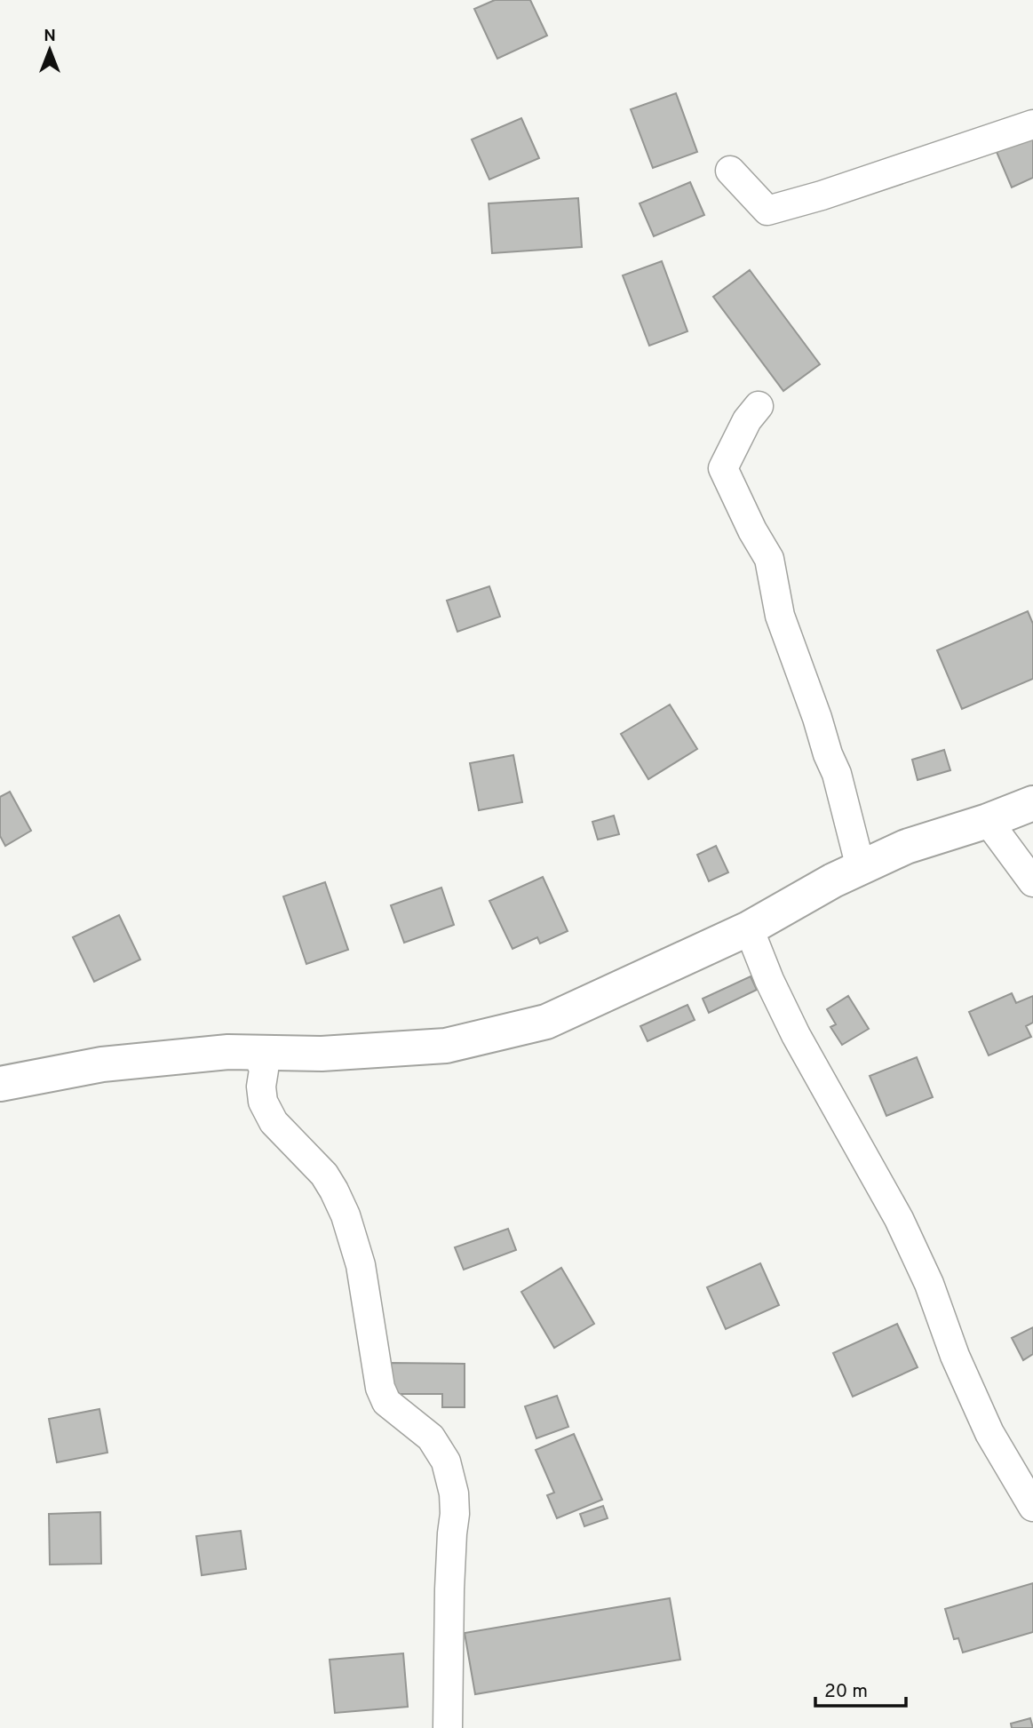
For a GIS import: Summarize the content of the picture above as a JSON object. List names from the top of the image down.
{
  "scale_bar": "20 m",
  "north": "top"
}
